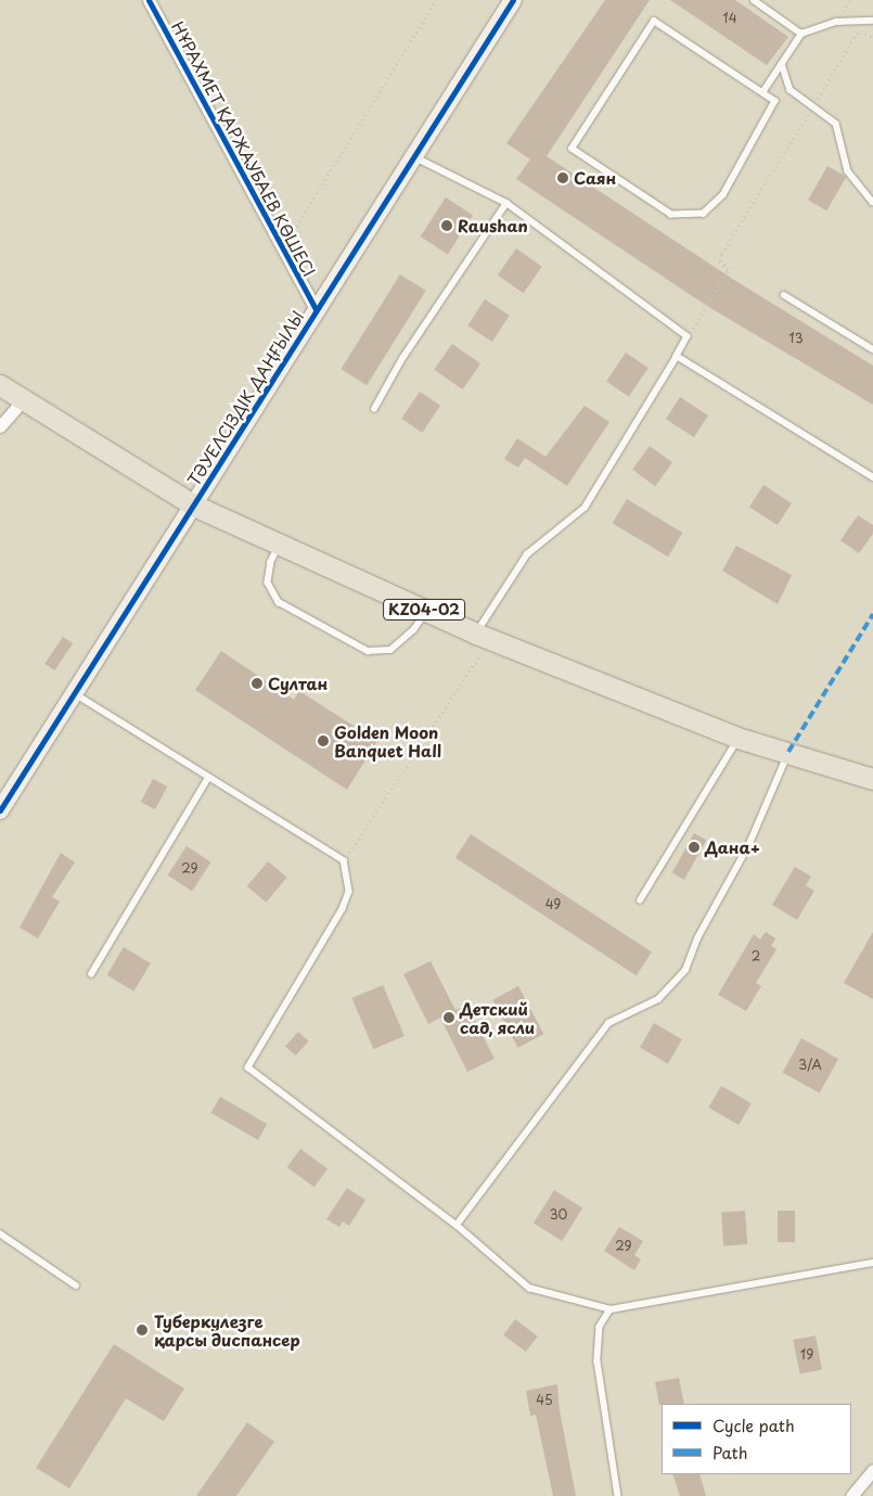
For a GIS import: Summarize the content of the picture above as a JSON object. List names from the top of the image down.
{
  "streets": {
    "main road": ["KZ04-02"],
    "street": ["НҰРАХМЕТ ҚАРЖАУБАЕВ КӨШЕСІ", "ТӘУЕЛСІЗДІК ДАҢҒЫЛЫ"]
  },
  "crossings": [
    ["НҰРАХМЕТ ҚАРЖАУБАЕВ КӨШЕСІ", "ТӘУЕЛСІЗДІК ДАҢҒЫЛЫ"],
    ["ТӘУЕЛСІЗДІК ДАҢҒЫЛЫ", "KZ04-02"]
  ],
  "places": [
    "Саян",
    "Raushan",
    "Султан",
    "Golden Moon Banquet Hall",
    "Дана+",
    "Детский сад, ясли",
    "Туберкулезге қарсы диспансер"
  ],
  "house_numbers": [
    "14",
    "13",
    "29",
    "49",
    "2",
    "3/А",
    "30",
    "29",
    "19",
    "45"
  ],
  "legend": ["Cycle path", "Path"]
}
